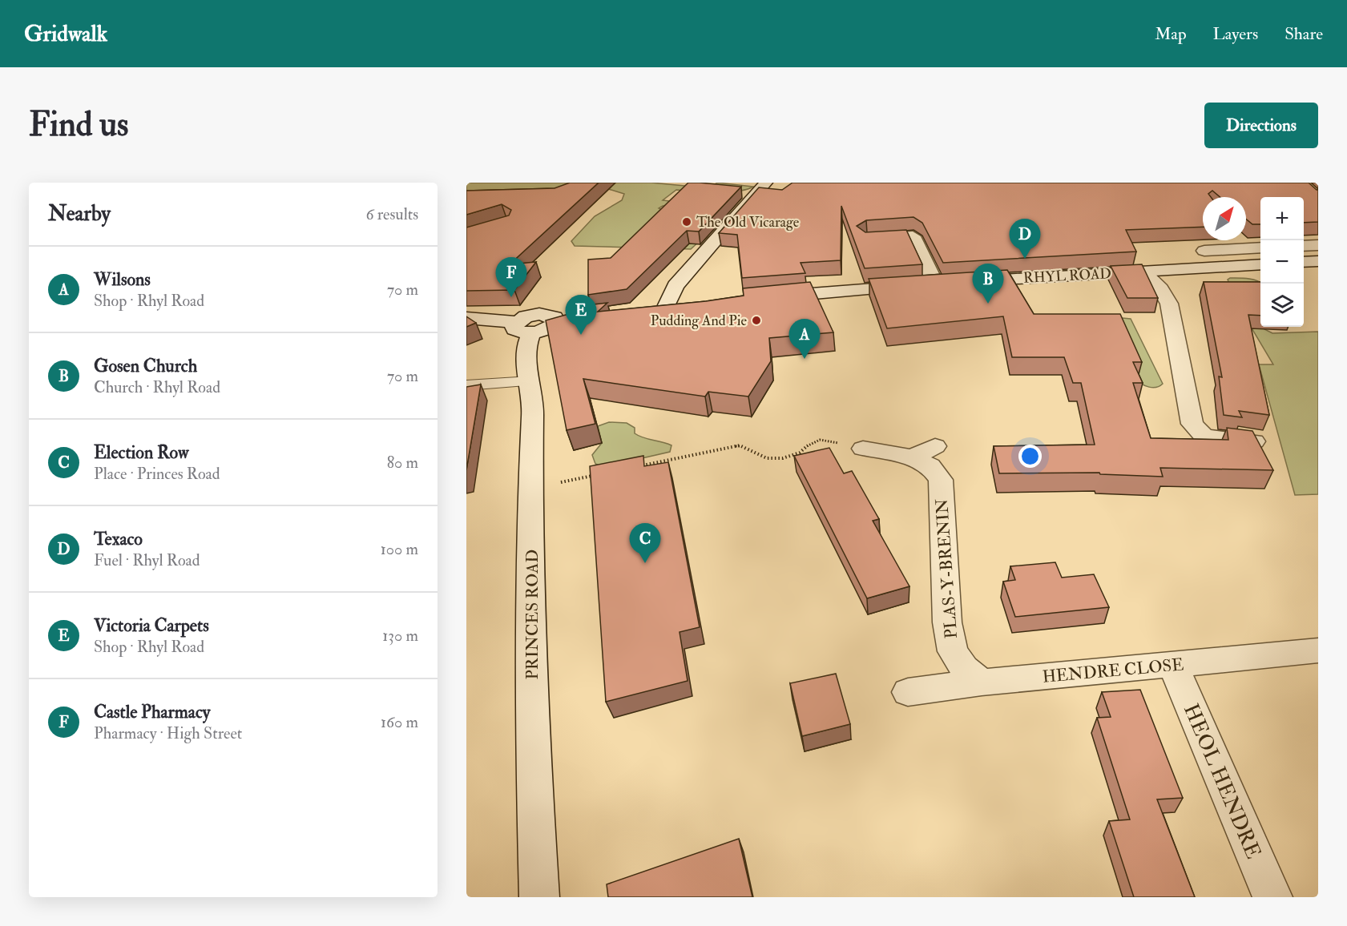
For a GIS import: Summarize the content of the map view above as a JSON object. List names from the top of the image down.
{
  "streets": {
    "street": [
      "RHYL ROAD",
      "PLAS-Y-BRENIN",
      "PRINCES ROAD",
      "HENDRE CLOSE",
      "HEOL HENDRE"
    ]
  },
  "crossings": [
    ["PLAS-Y-BRENIN", "HENDRE CLOSE"],
    ["HENDRE CLOSE", "HEOL HENDRE"]
  ],
  "places": ["The Old Vicarage", "Pudding And Pie"],
  "north": "top right",
  "page": {
    "header": "Gridwalk",
    "nav": ["Map", "Layers", "Share"],
    "buttons": "Directions",
    "title": "Find us",
    "heading": ["Nearby", "6 results"],
    "map_buttons": ["+", "−"],
    "pins": [
      "D",
      "F",
      "B",
      "E",
      "A",
      "C"
    ],
    "list": [
      {
        "mark": "A",
        "name": "Wilsons",
        "note": "Shop · Rhyl Road",
        "value": "70 m"
      },
      {
        "mark": "B",
        "name": "Gosen Church",
        "note": "Church · Rhyl Road",
        "value": "70 m"
      },
      {
        "mark": "C",
        "name": "Election Row",
        "note": "Place · Princes Road",
        "value": "80 m"
      },
      {
        "mark": "D",
        "name": "Texaco",
        "note": "Fuel · Rhyl Road",
        "value": "100 m"
      },
      {
        "mark": "E",
        "name": "Victoria Carpets",
        "note": "Shop · Rhyl Road",
        "value": "130 m"
      },
      {
        "mark": "F",
        "name": "Castle Pharmacy",
        "note": "Pharmacy · High Street",
        "value": "160 m"
      }
    ]
  }
}
